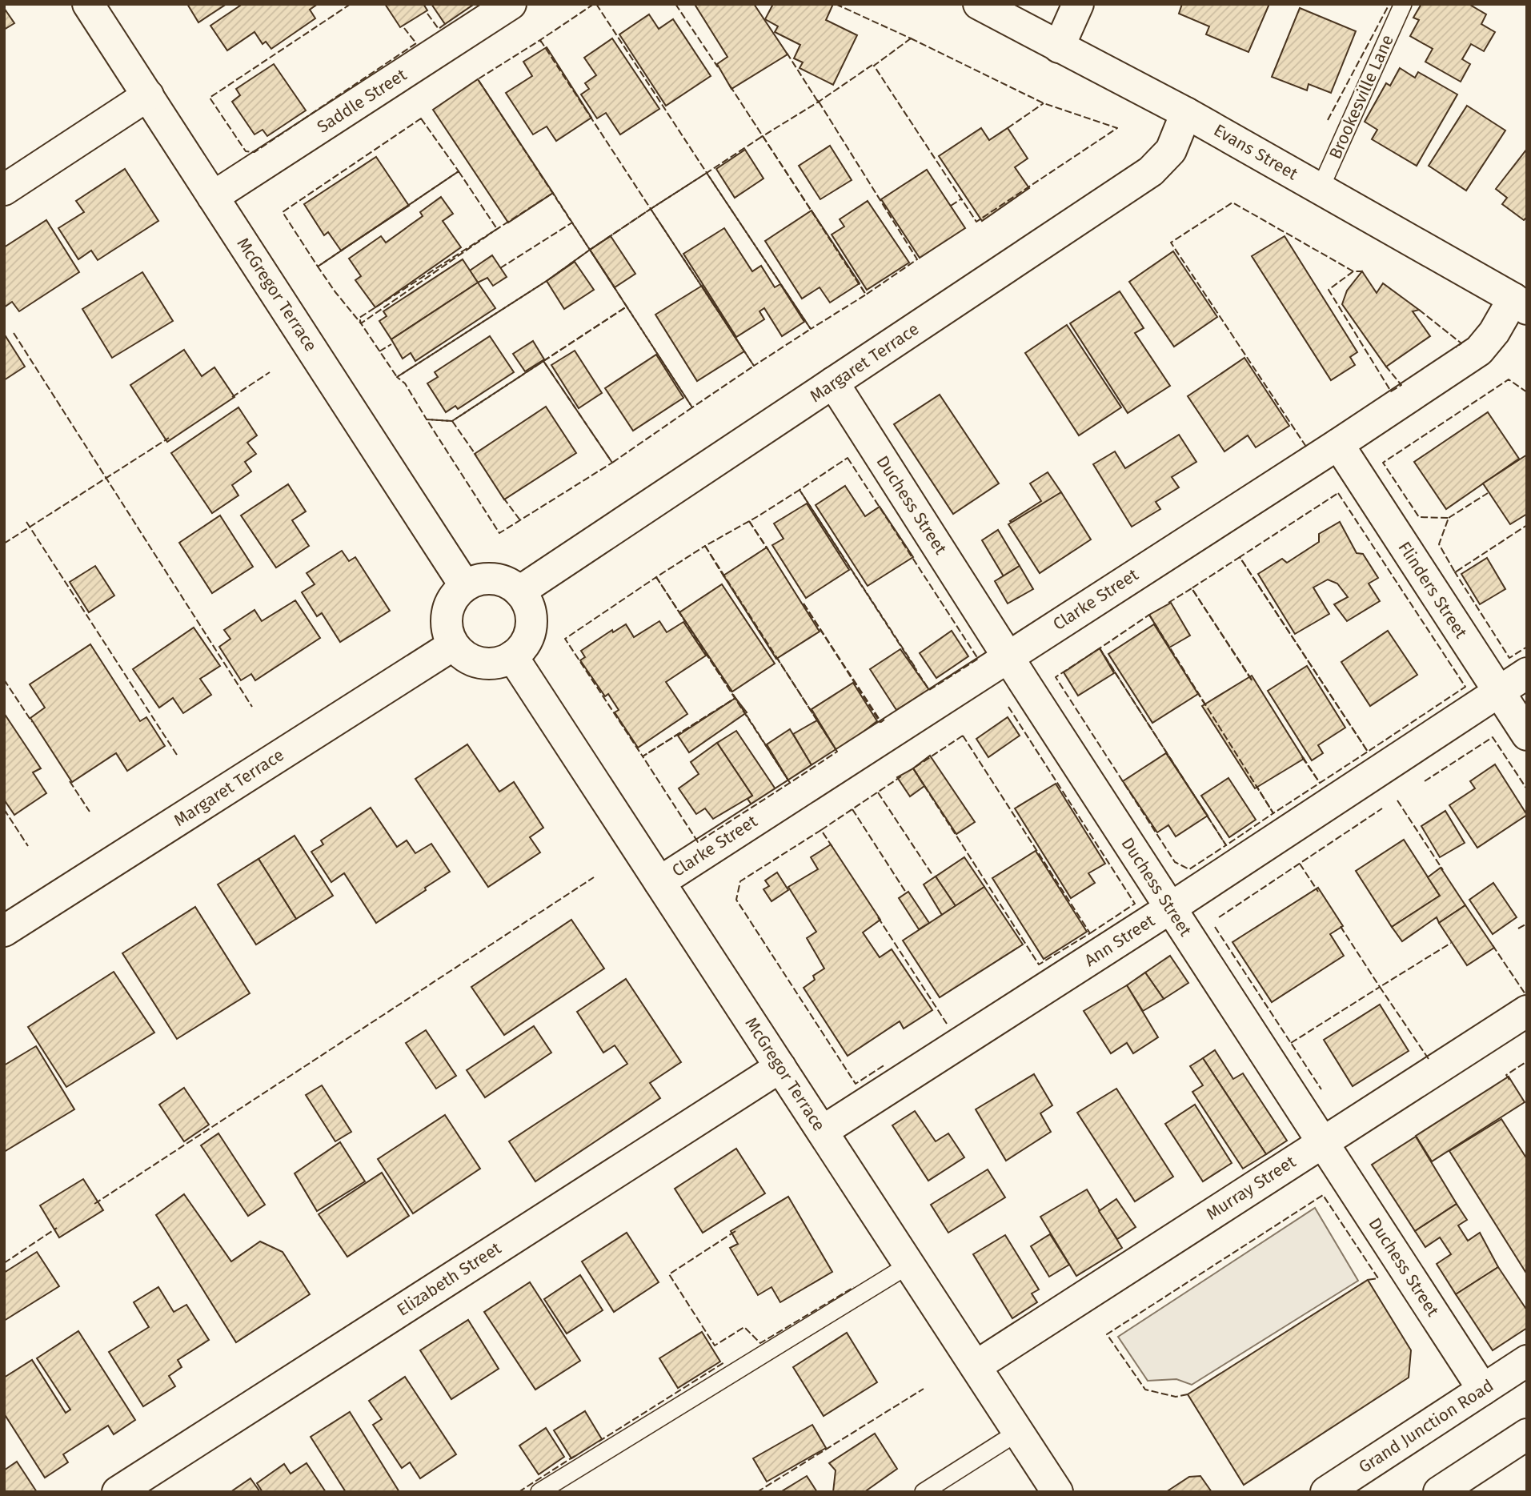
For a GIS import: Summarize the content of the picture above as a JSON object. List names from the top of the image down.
{
  "streets": {
    "main road": [
      "Saddle Street",
      "Evans Street",
      "McGregor Terrace",
      "Margaret Terrace",
      "Duchess Street",
      "Flinders Street",
      "Clarke Street",
      "Ann Street",
      "Murray Street",
      "Elizabeth Street",
      "Grand Junction Road"
    ],
    "lane": ["Brookesville Lane"]
  },
  "crossings": [
    ["Brookesville Lane", "Evans Street"],
    ["Saddle Street", "McGregor Terrace"],
    ["Evans Street", "Margaret Terrace"],
    ["Evans Street", "Clarke Street"],
    ["McGregor Terrace", "Margaret Terrace"],
    ["McGregor Terrace", "Clarke Street"],
    ["McGregor Terrace", "Ann Street"],
    ["McGregor Terrace", "Murray Street"],
    ["McGregor Terrace", "Elizabeth Street"],
    ["Margaret Terrace", "Duchess Street"],
    ["Duchess Street", "Clarke Street"],
    ["Duchess Street", "Ann Street"],
    ["Duchess Street", "Murray Street"],
    ["Duchess Street", "Grand Junction Road"],
    ["Flinders Street", "Clarke Street"],
    ["Flinders Street", "Ann Street"]
  ]
}
